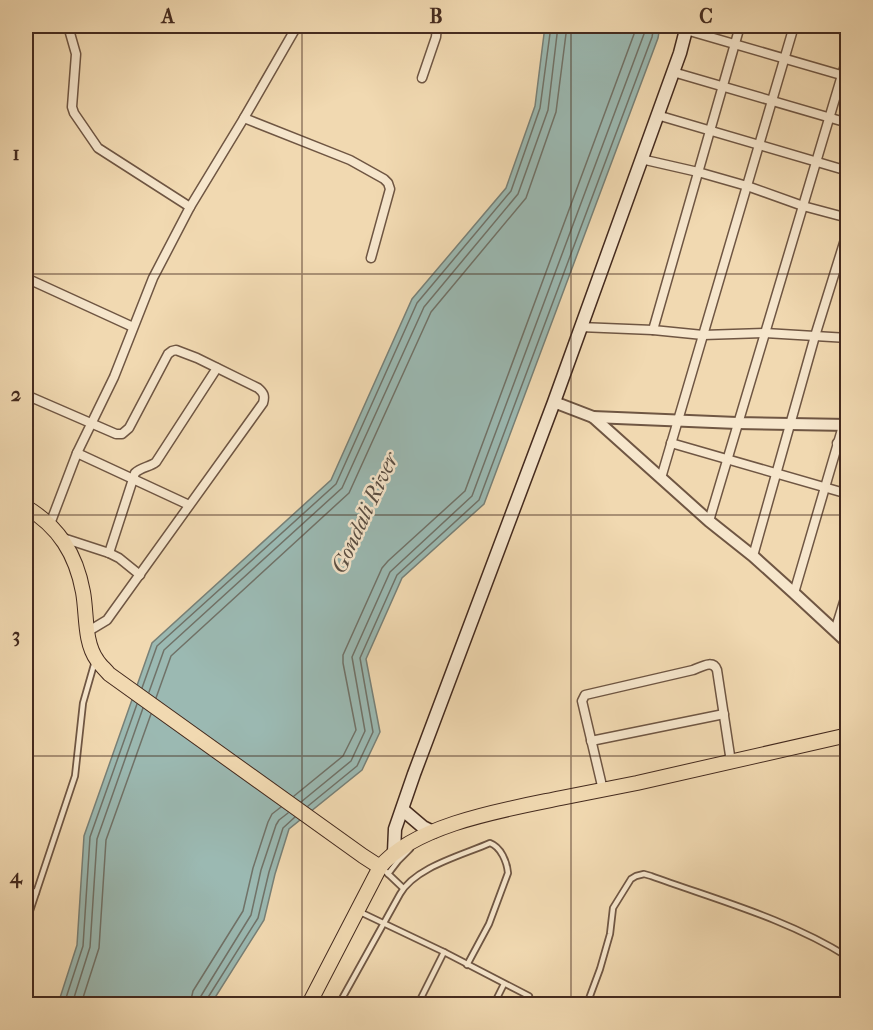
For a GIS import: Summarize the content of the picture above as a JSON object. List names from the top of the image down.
{
  "water": ["Gondali River"],
  "grid": {
    "columns": ["A", "B", "C"],
    "rows": [
      "1",
      "2",
      "3",
      "4"
    ]
  }
}
